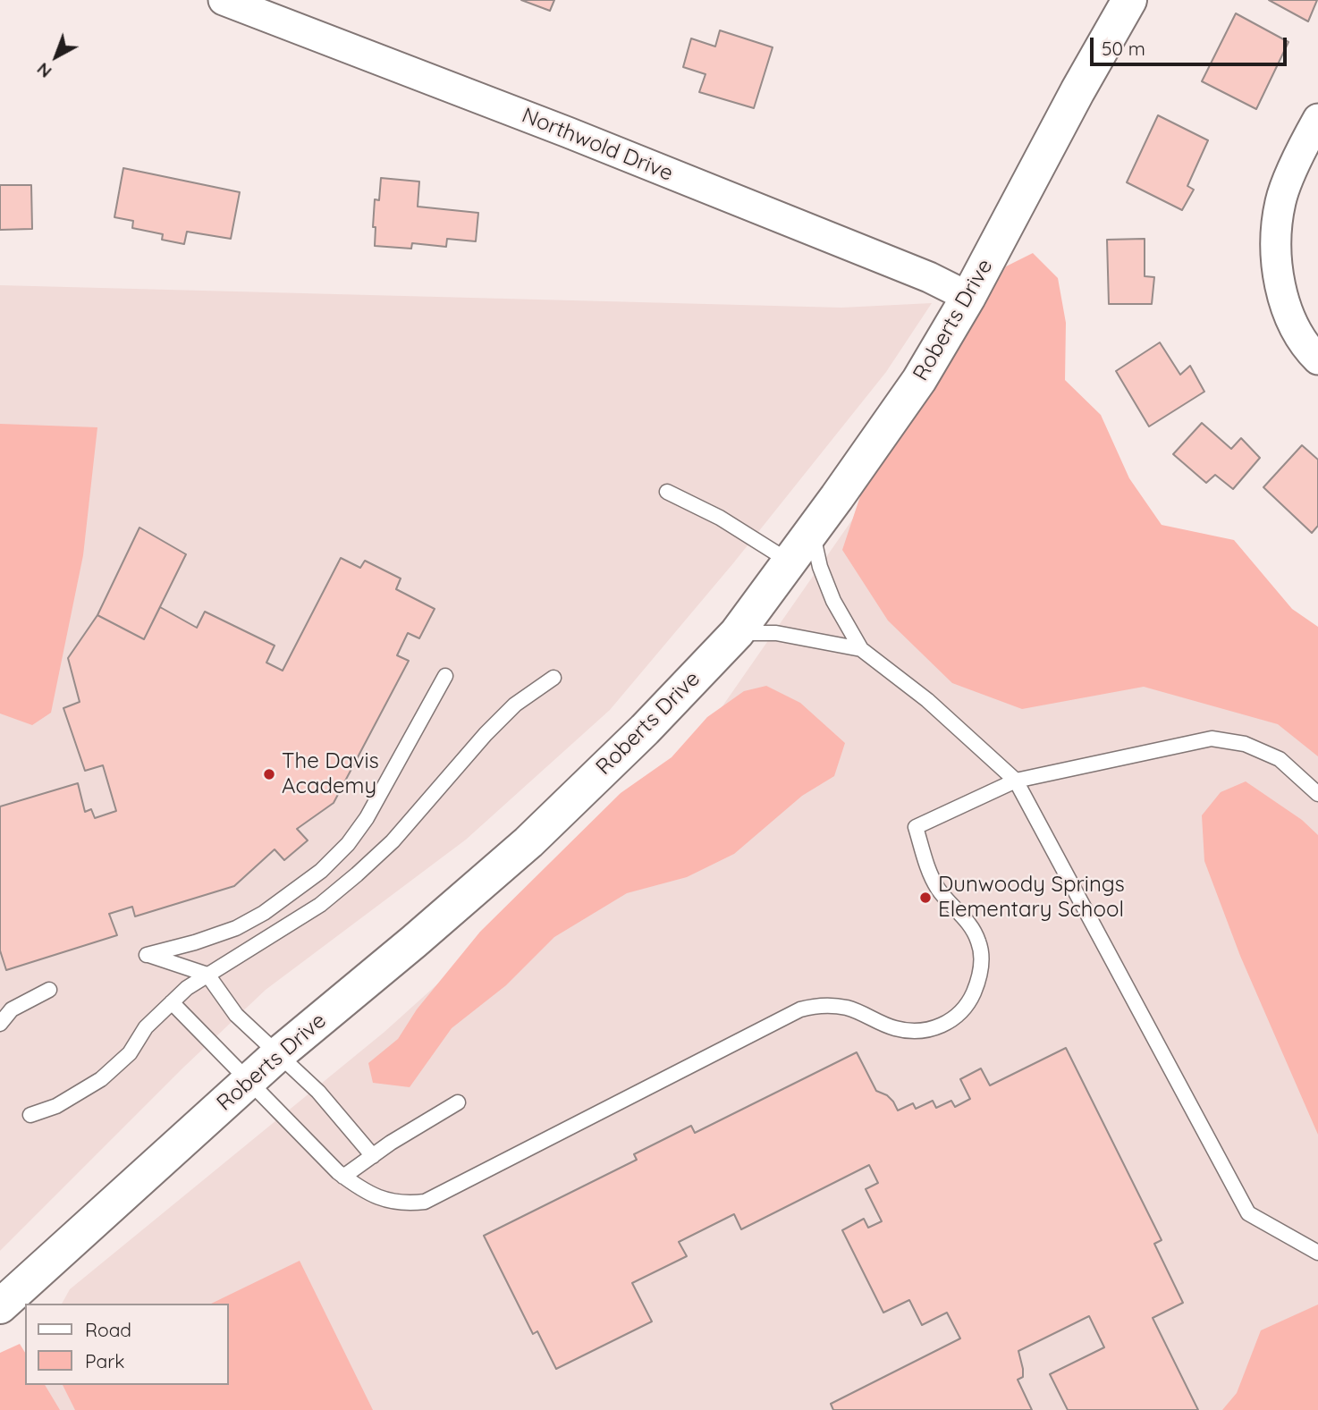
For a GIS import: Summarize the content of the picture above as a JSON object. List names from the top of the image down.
{
  "streets": {
    "street": ["Northwold Drive", "Roberts Drive"]
  },
  "crossings": [
    ["Northwold Drive", "Roberts Drive"]
  ],
  "places": ["The Davis Academy", "Dunwoody Springs Elementary School"],
  "legend": ["Road", "Park"],
  "scale_bar": "50 m",
  "north": "bottom left"
}
